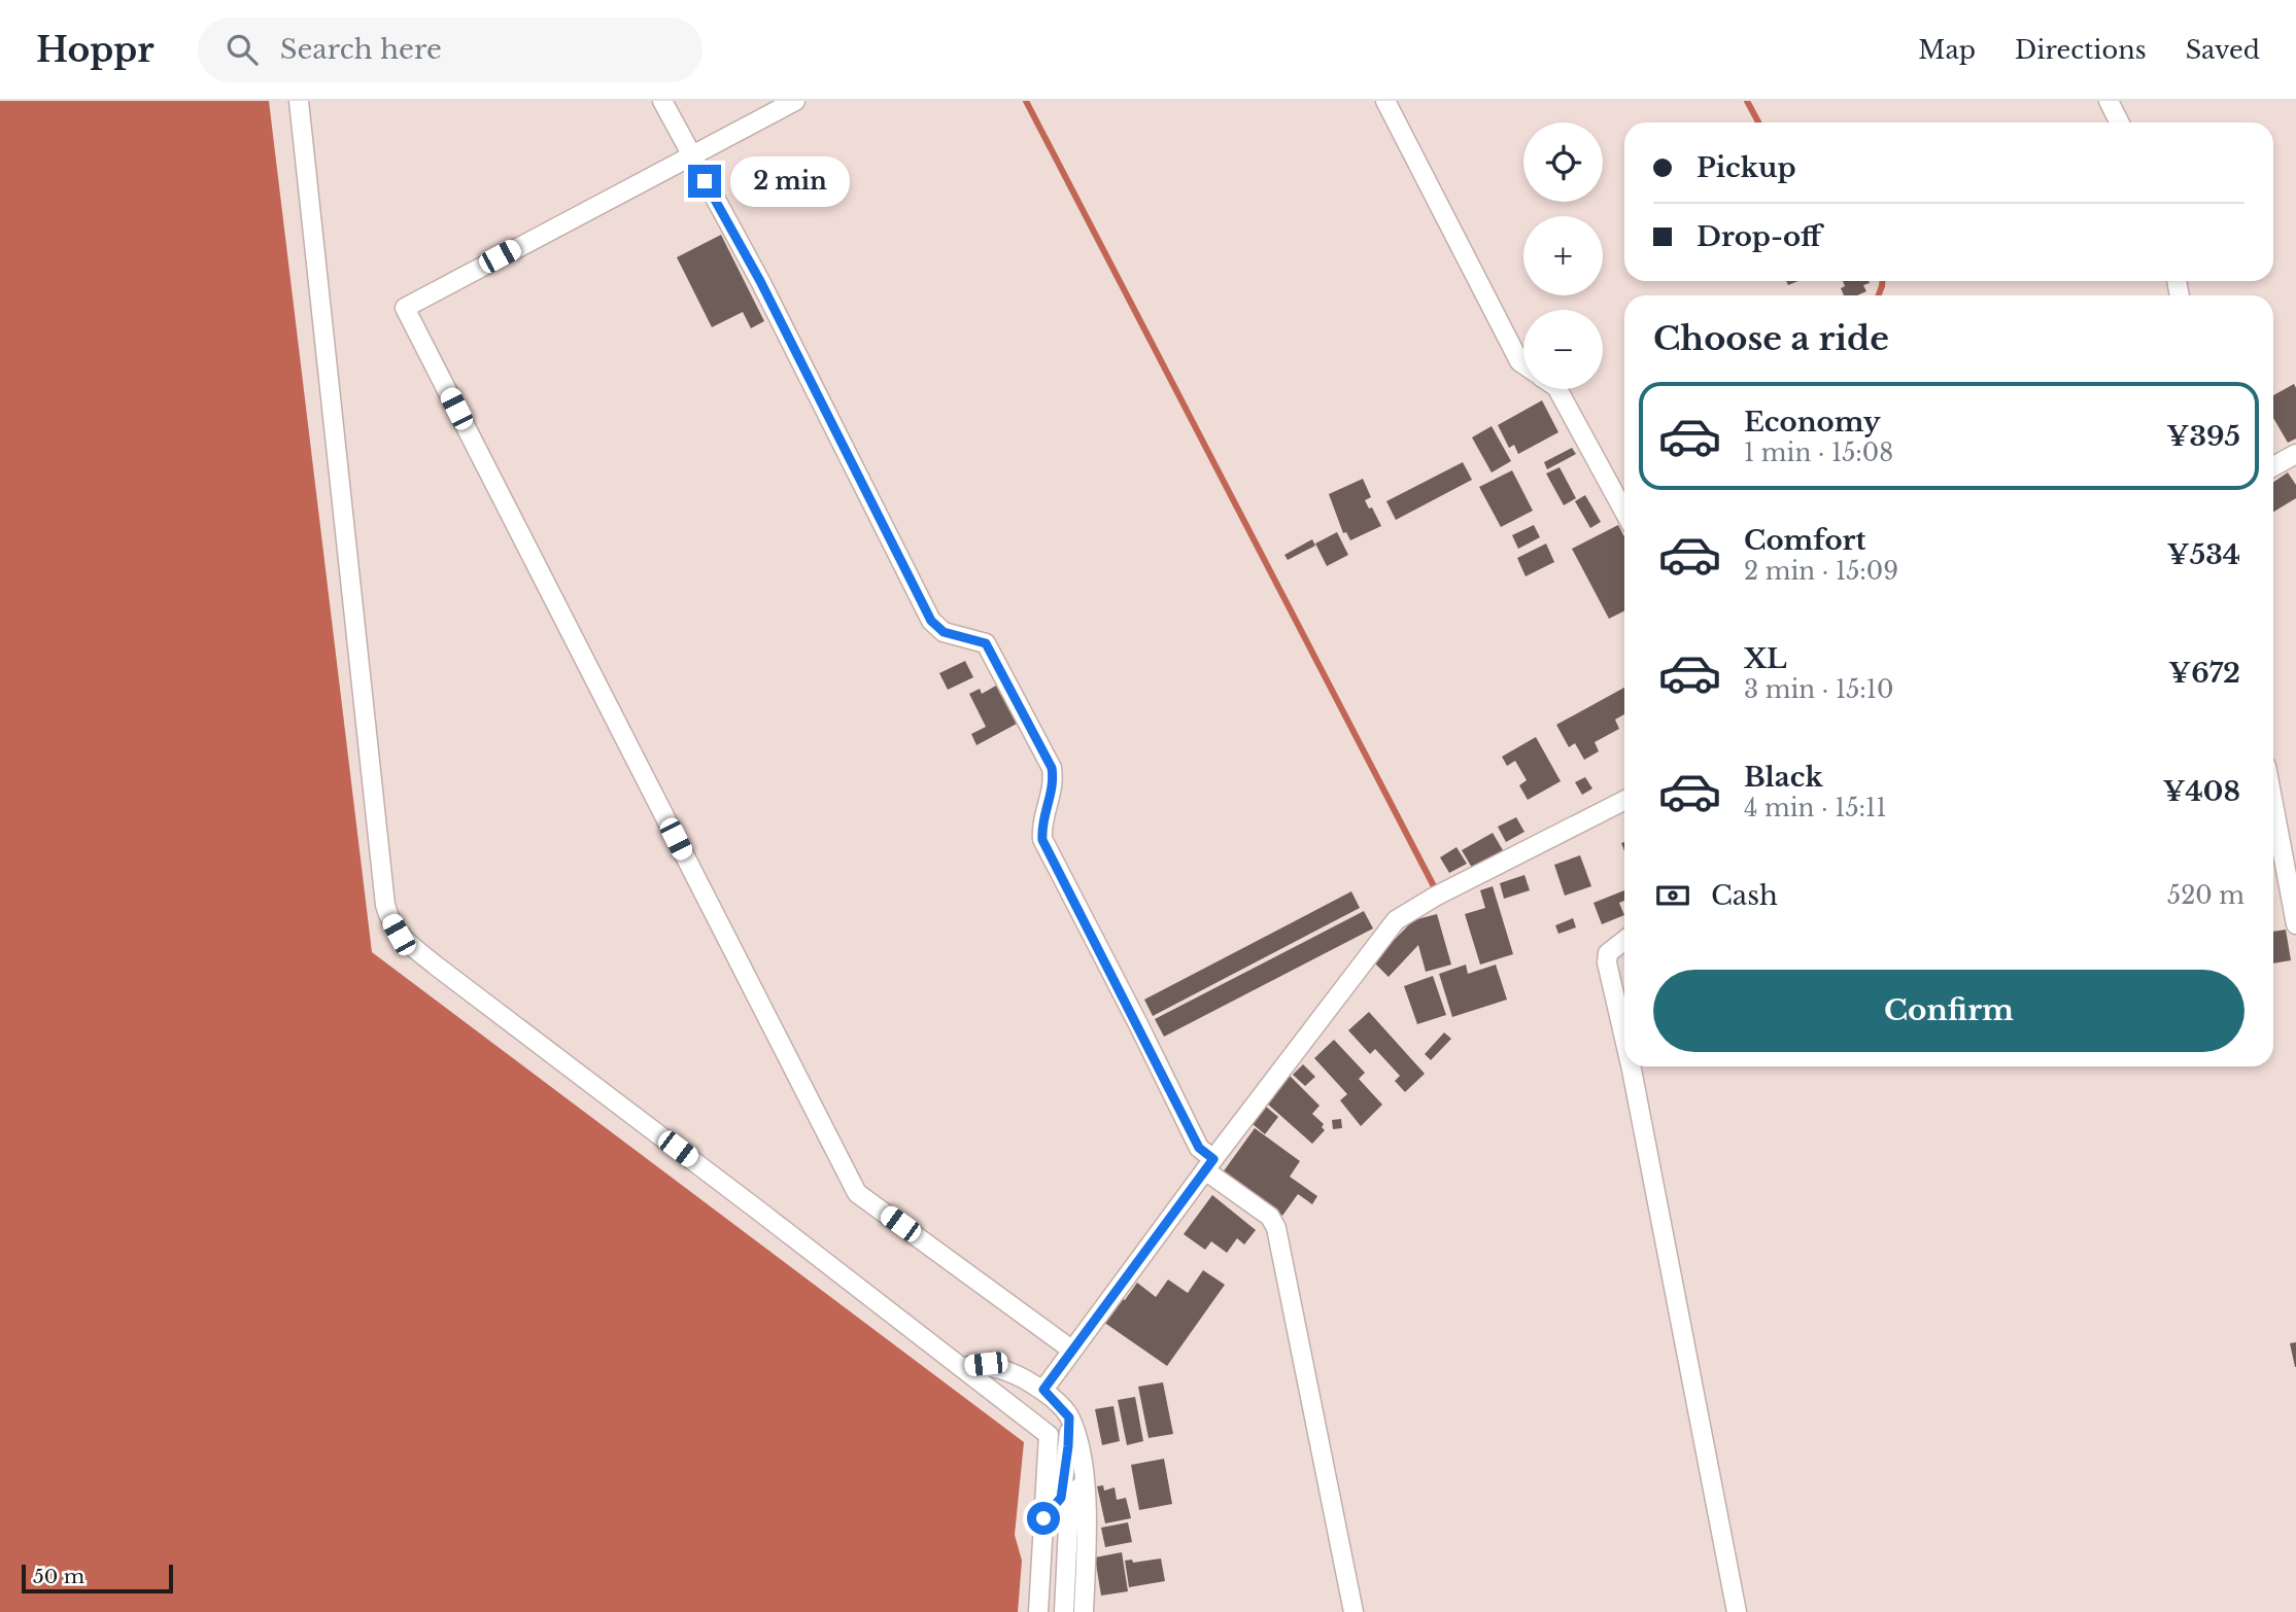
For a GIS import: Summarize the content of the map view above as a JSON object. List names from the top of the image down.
{
  "scale_bar": "50 m",
  "page": {
    "header": "Hoppr",
    "search": "Search here",
    "nav": ["Map", "Directions", "Saved"],
    "map_buttons": ["+", "−"],
    "banner": ["Pickup", "Drop-off"],
    "bubble": "2 min",
    "heading": "Choose a ride",
    "list": [
      {
        "name": "Economy",
        "note": "1 min · 15:08",
        "value": "¥395"
      },
      {
        "name": "Comfort",
        "note": "2 min · 15:09",
        "value": "¥534"
      },
      {
        "name": "XL",
        "note": "3 min · 15:10",
        "value": "¥672"
      },
      {
        "name": "Black",
        "note": "4 min · 15:11",
        "value": "¥408"
      }
    ],
    "pay": ["Cash", "520 m"],
    "buttons": "Confirm",
    "scale": "50 m"
  }
}
